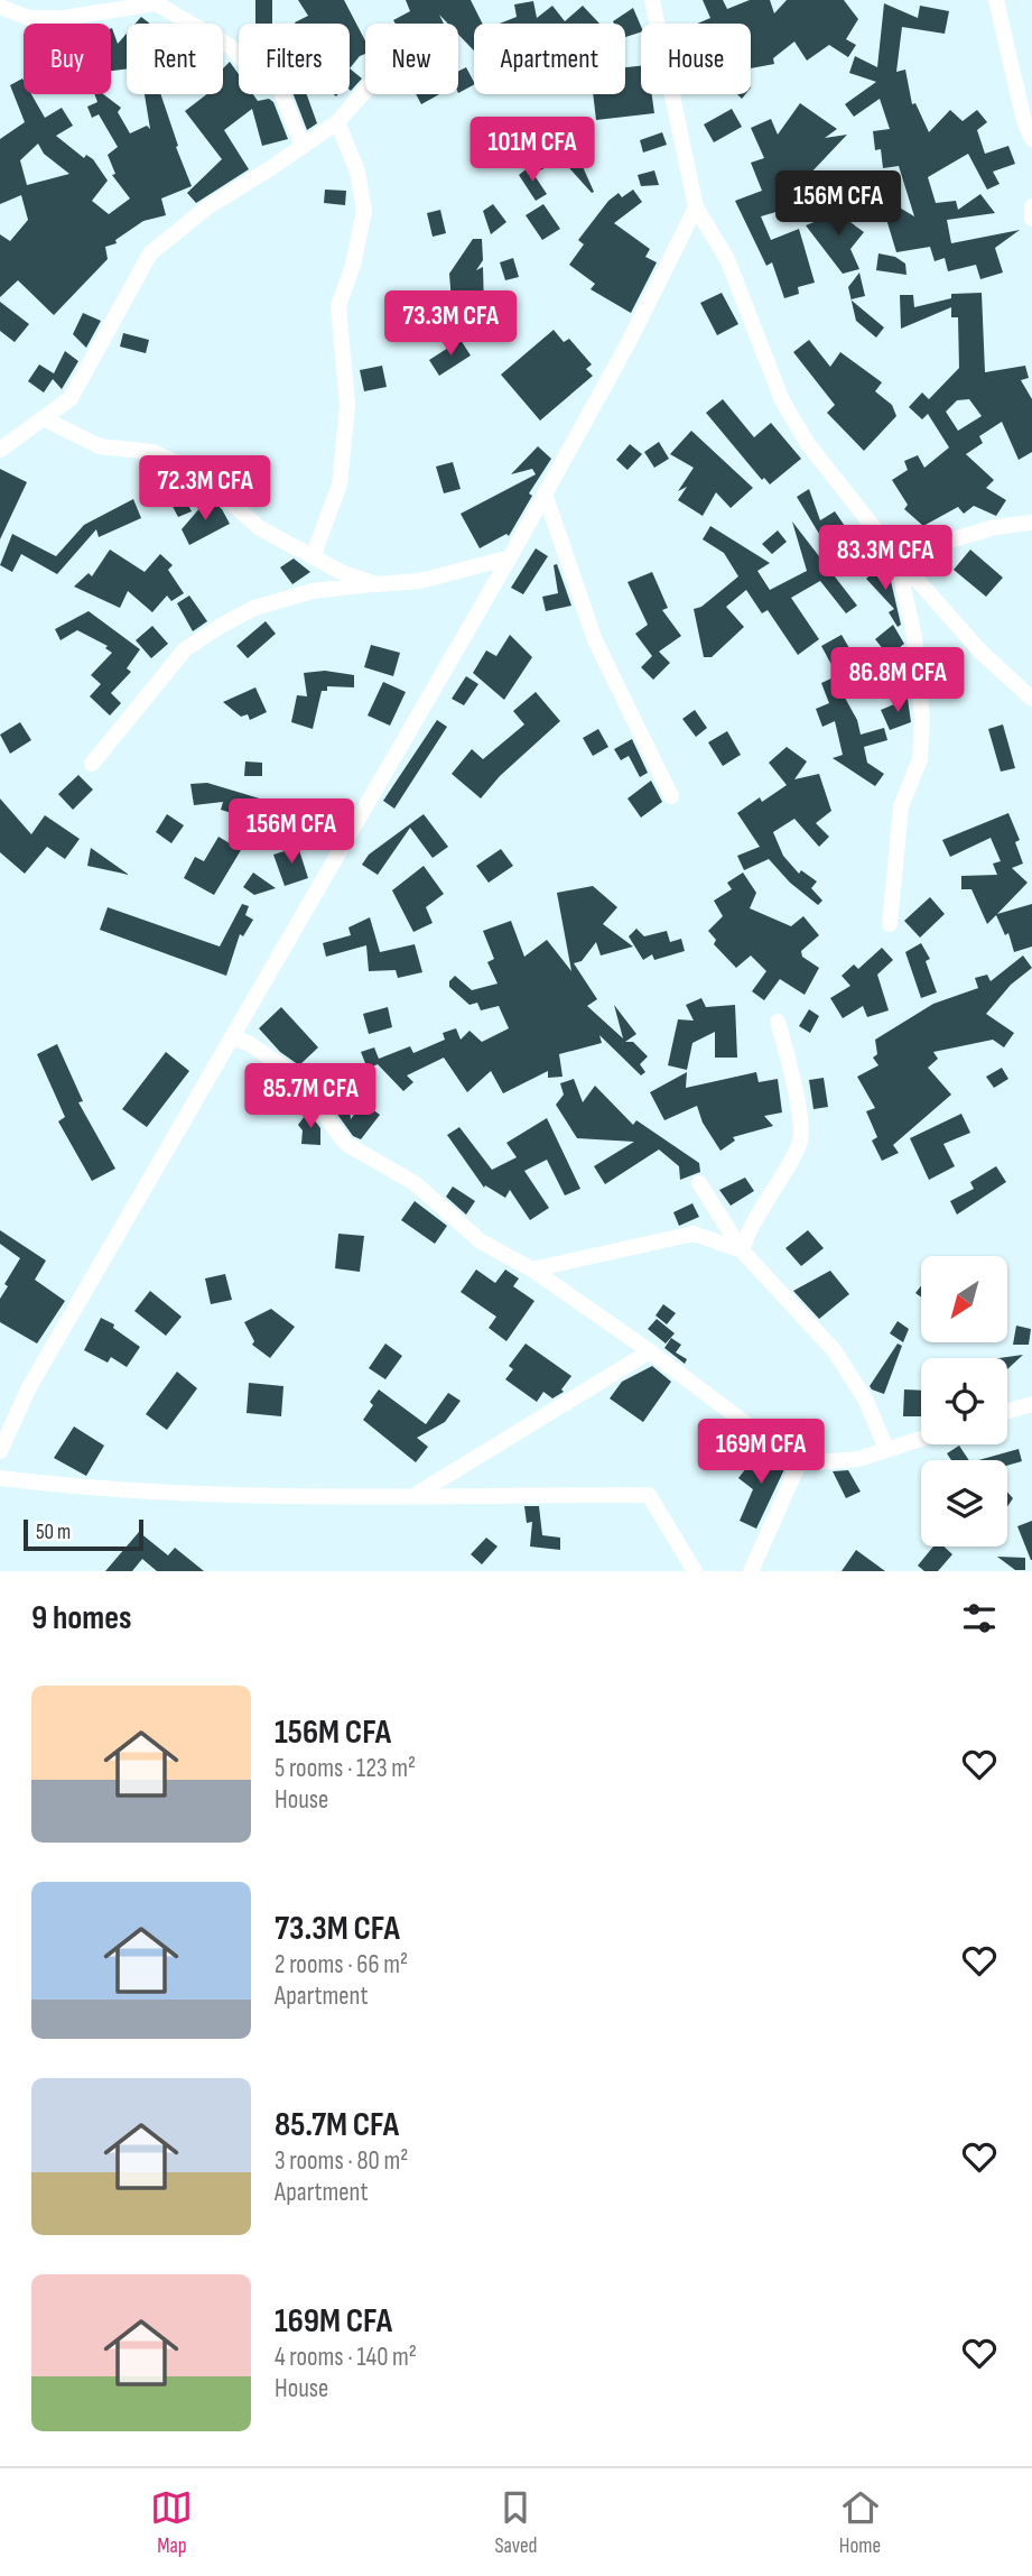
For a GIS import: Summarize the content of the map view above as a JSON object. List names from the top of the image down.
{
  "scale_bar": "50 m",
  "north": "bottom left",
  "page": {
    "chip": [
      "Buy",
      "Rent",
      "Filters",
      "New",
      "Apartment",
      "House"
    ],
    "price": [
      "101M CFA",
      "156M CFA",
      "73.3M CFA",
      "72.3M CFA",
      "83.3M CFA",
      "86.8M CFA",
      "156M CFA",
      "85.7M CFA",
      "169M CFA"
    ],
    "scale": "50 m",
    "heading": "9 homes",
    "list": [
      {
        "name": "156M CFA",
        "note": "5 rooms · 123 m² · House"
      },
      {
        "name": "73.3M CFA",
        "note": "2 rooms · 66 m² · Apartment"
      },
      {
        "name": "85.7M CFA",
        "note": "3 rooms · 80 m² · Apartment"
      },
      {
        "name": "169M CFA",
        "note": "4 rooms · 140 m² · House"
      }
    ],
    "tabs": ["Map", "Saved", "Home"]
  }
}
